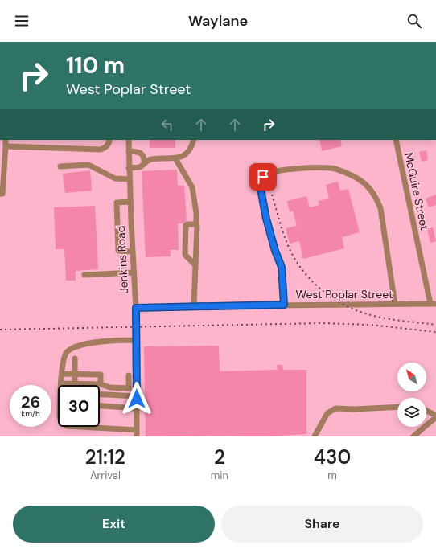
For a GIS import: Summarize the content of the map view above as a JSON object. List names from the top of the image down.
{
  "streets": {
    "street": ["McGuire Street", "Jenkins Road", "West Poplar Street"]
  },
  "crossings": [
    ["McGuire Street", "West Poplar Street"],
    ["Jenkins Road", "West Poplar Street"]
  ],
  "north": "top left",
  "page": {
    "header": "Waylane",
    "turn": ["110 m", "West Poplar Street"],
    "speed": "26 km/h",
    "limit": "30",
    "eta": [
      "21:12",
      "Arrival",
      "2",
      "min",
      "430",
      "m"
    ],
    "buttons": ["Exit", "Share"]
  }
}
